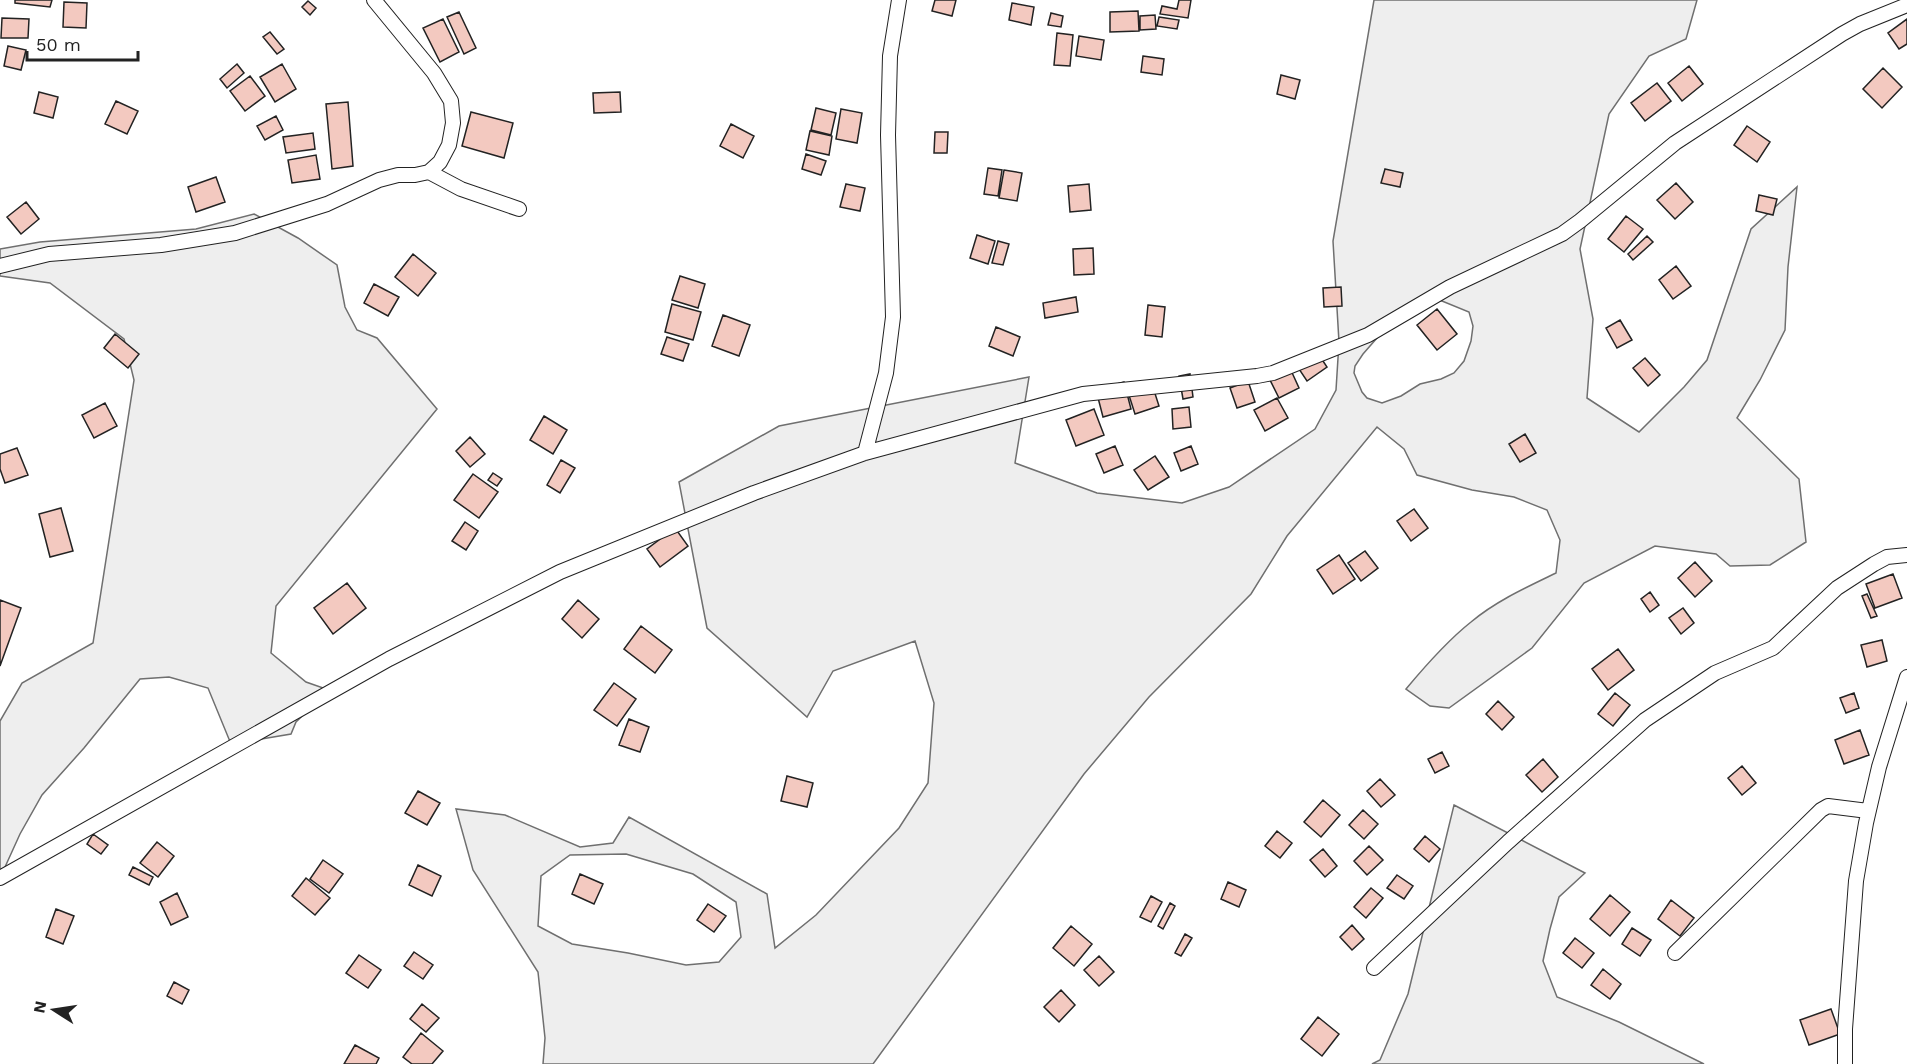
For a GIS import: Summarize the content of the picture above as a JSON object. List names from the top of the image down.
{
  "scale_bar": "50 m",
  "north": "left"
}
